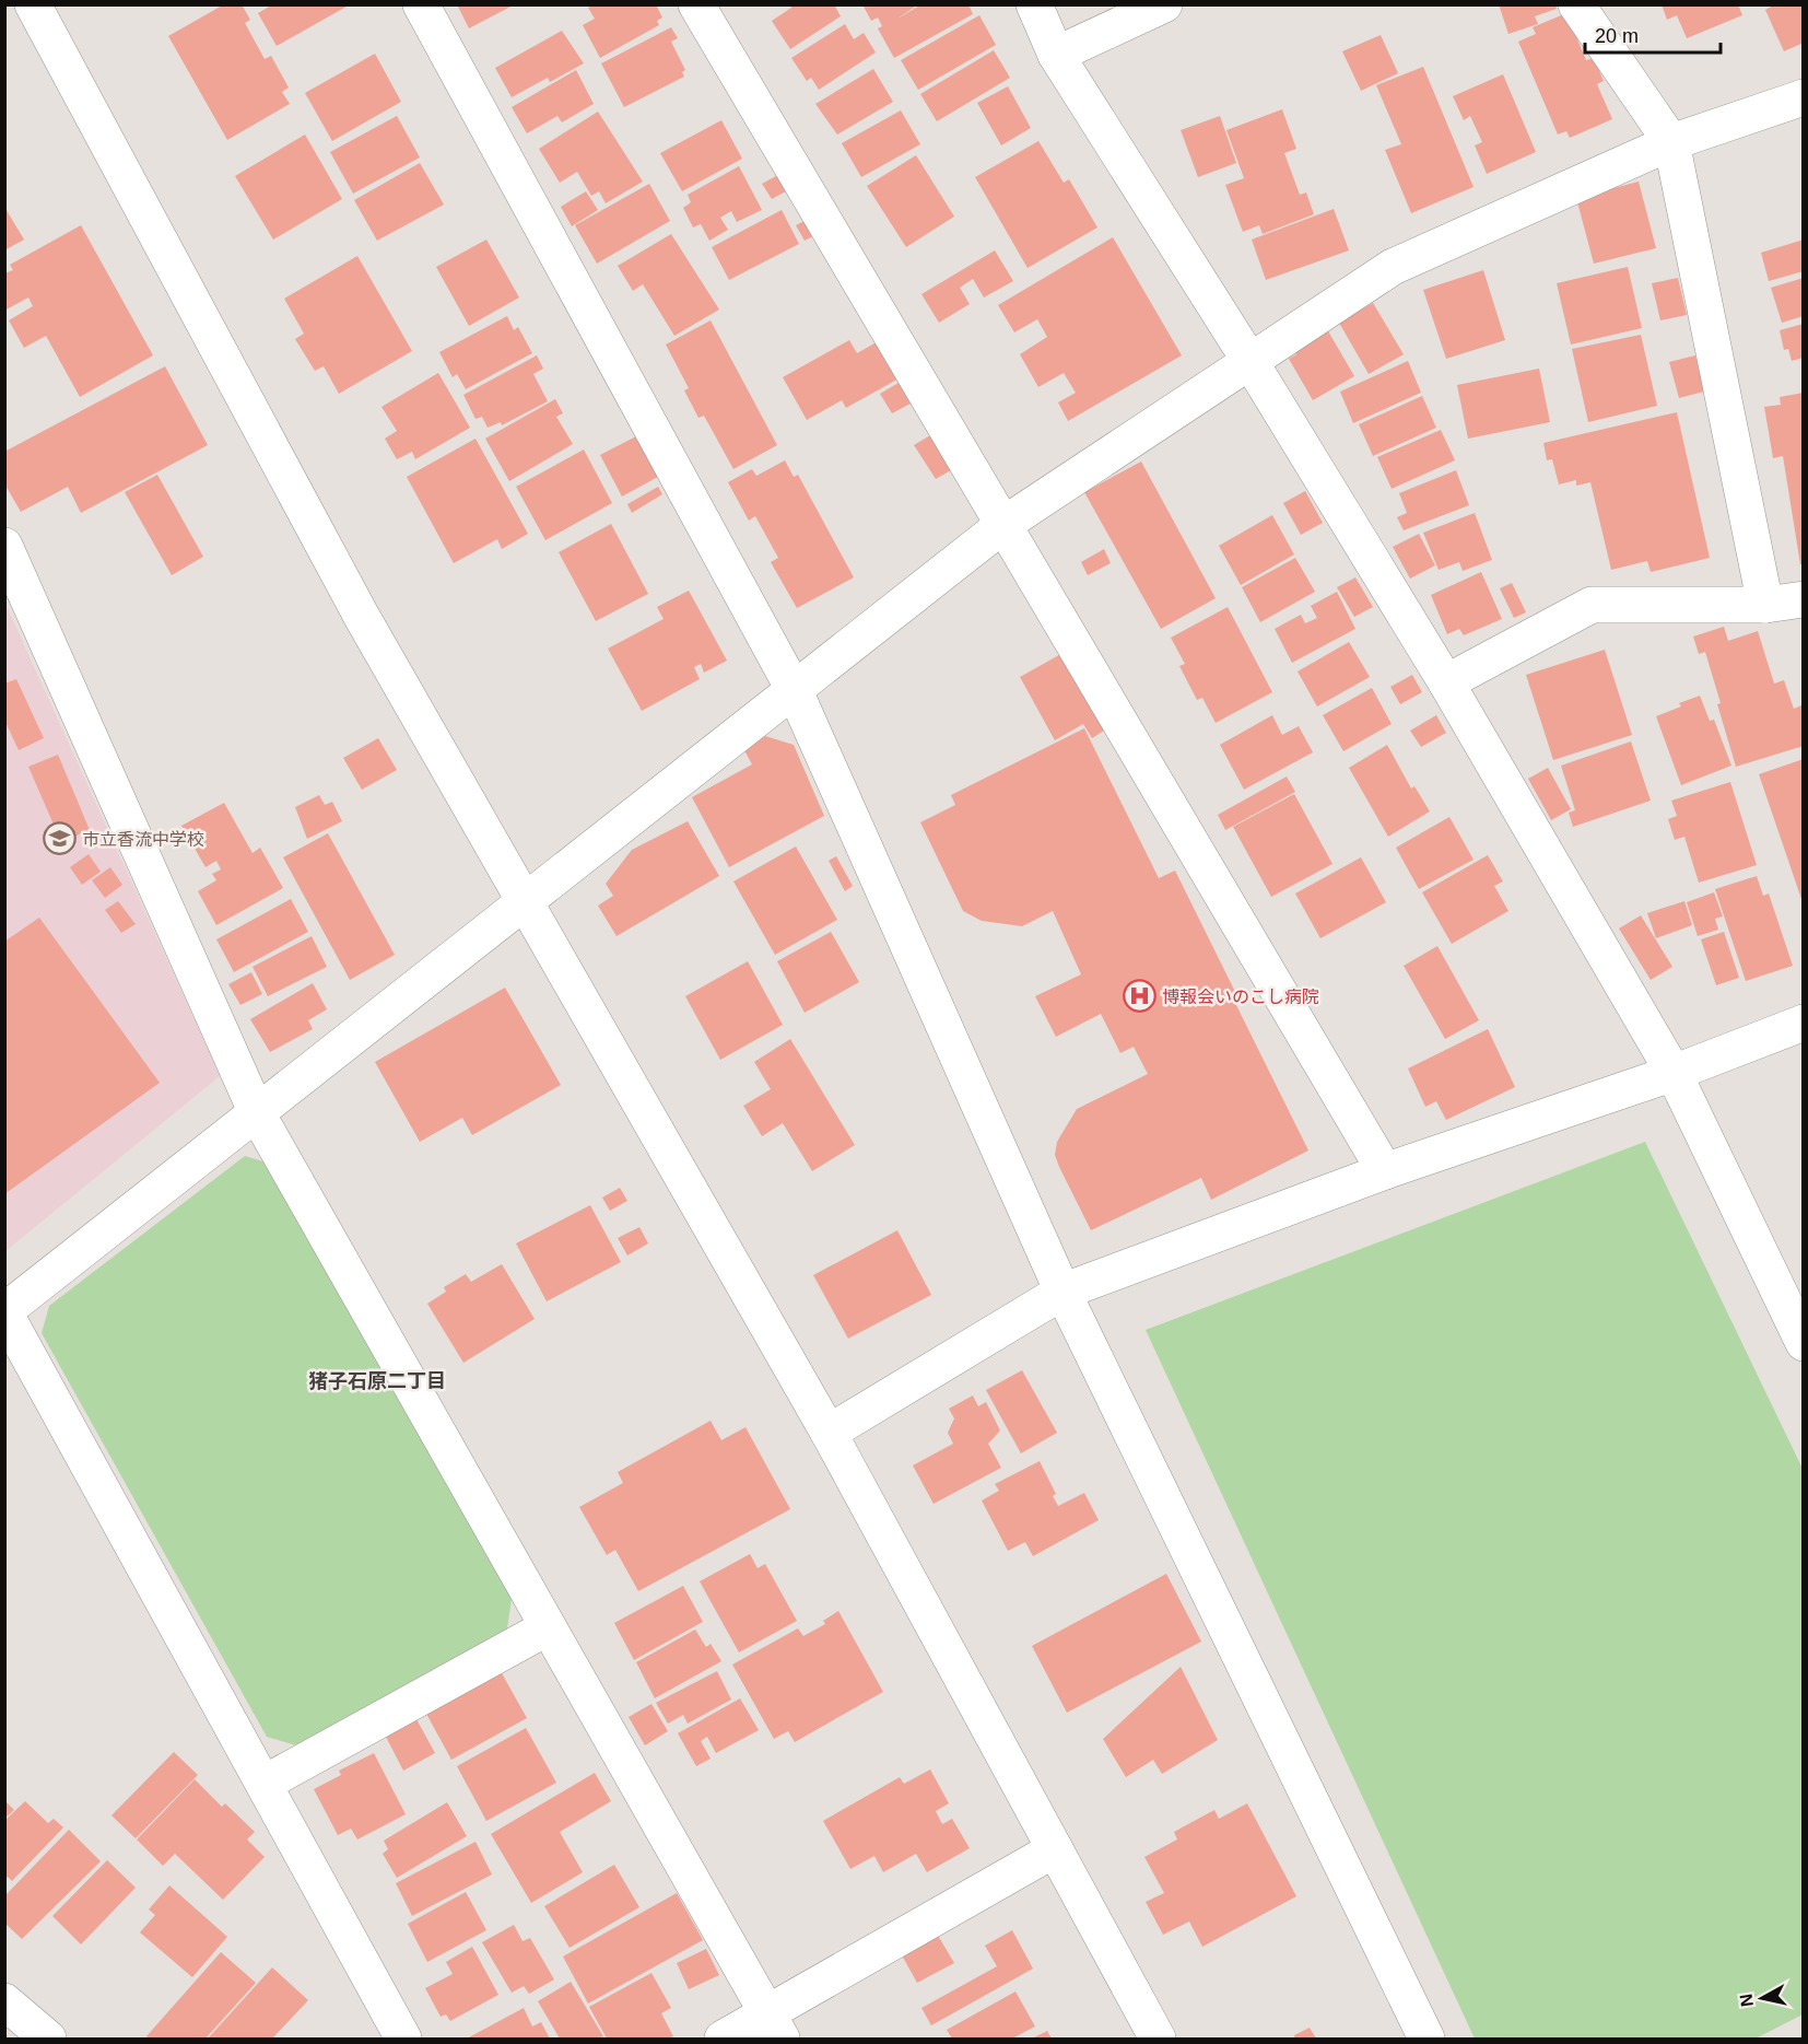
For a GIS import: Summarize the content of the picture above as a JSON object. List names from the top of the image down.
{
  "districts": ["猪子石原二丁目"],
  "places": {
    "school or university": ["市立香流中学校"],
    "hospital": ["博報会いのこし病院"]
  },
  "scale_bar": "20 m",
  "north": "left"
}
